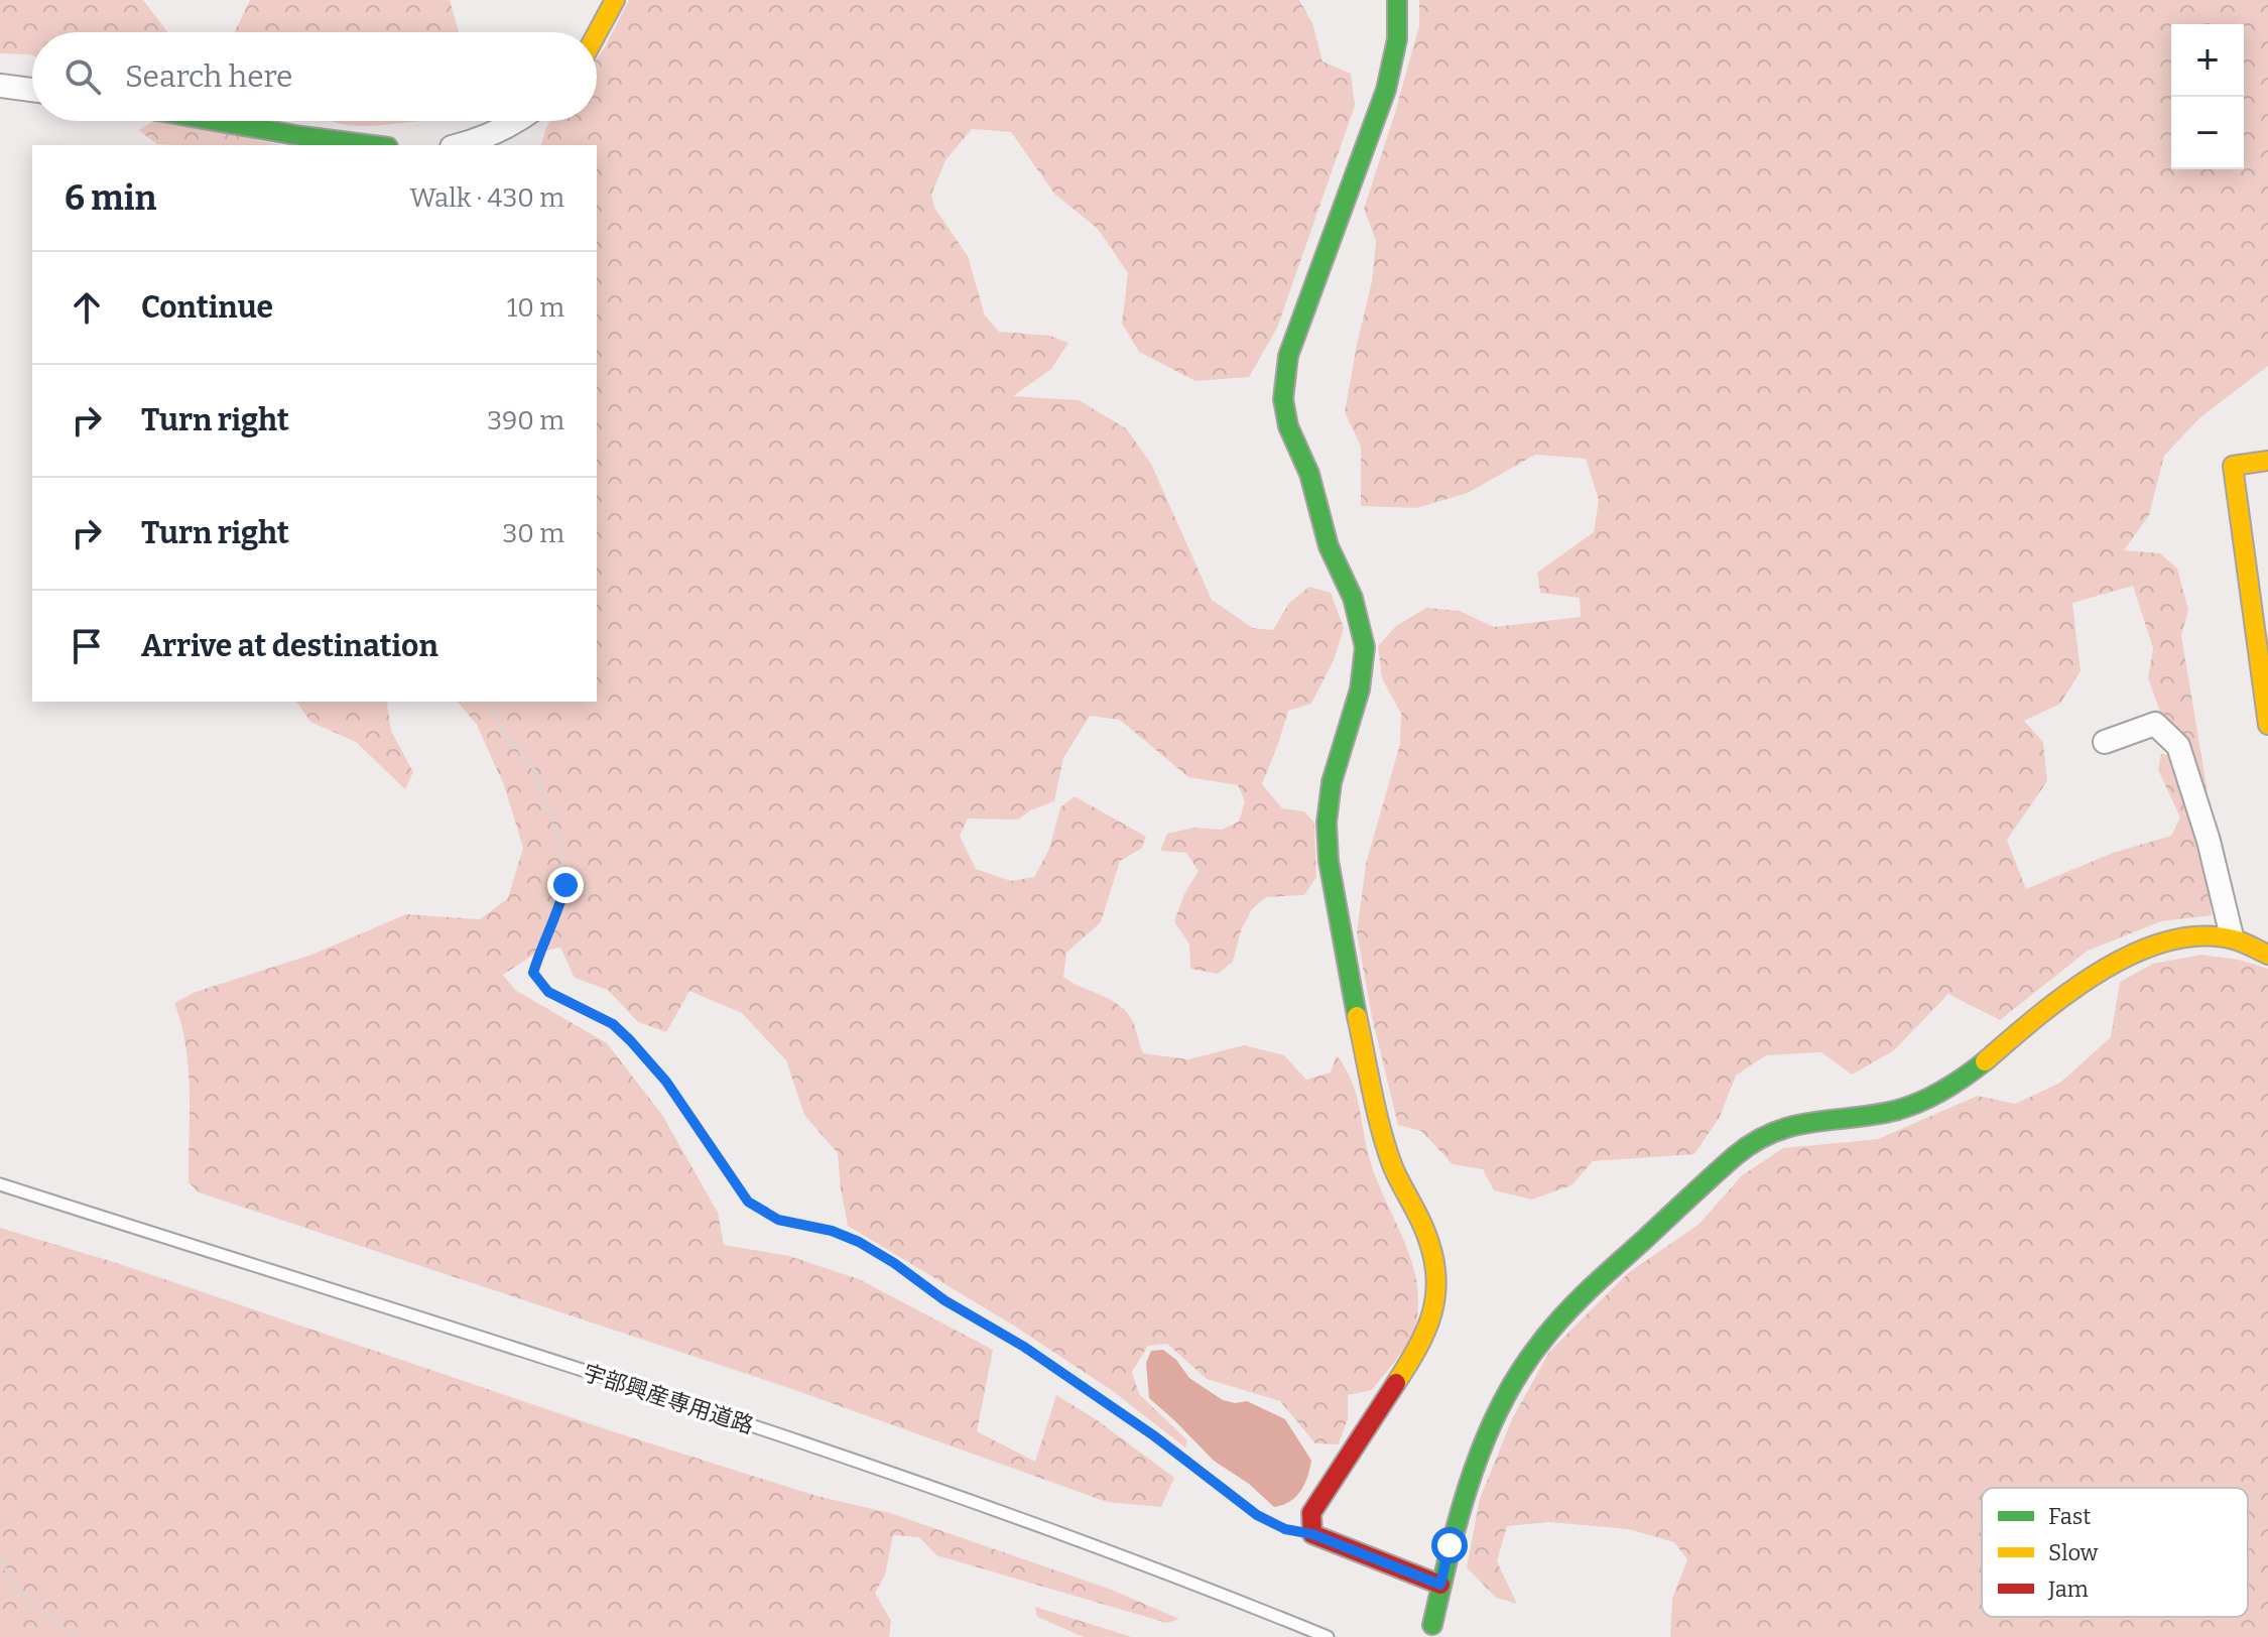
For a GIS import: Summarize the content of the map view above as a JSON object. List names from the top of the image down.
{
  "streets": {
    "lane": ["宇部興産専用道路"]
  },
  "legend": ["Fast", "Slow", "Jam"],
  "page": {
    "map_buttons": ["+", "−"],
    "search": "Search here",
    "heading": ["6 min", "Walk · 430 m"],
    "list": [
      ["Continue", "10 m"],
      ["Turn right", "390 m"],
      ["Turn right", "30 m"],
      "Arrive at destination"
    ]
  }
}
